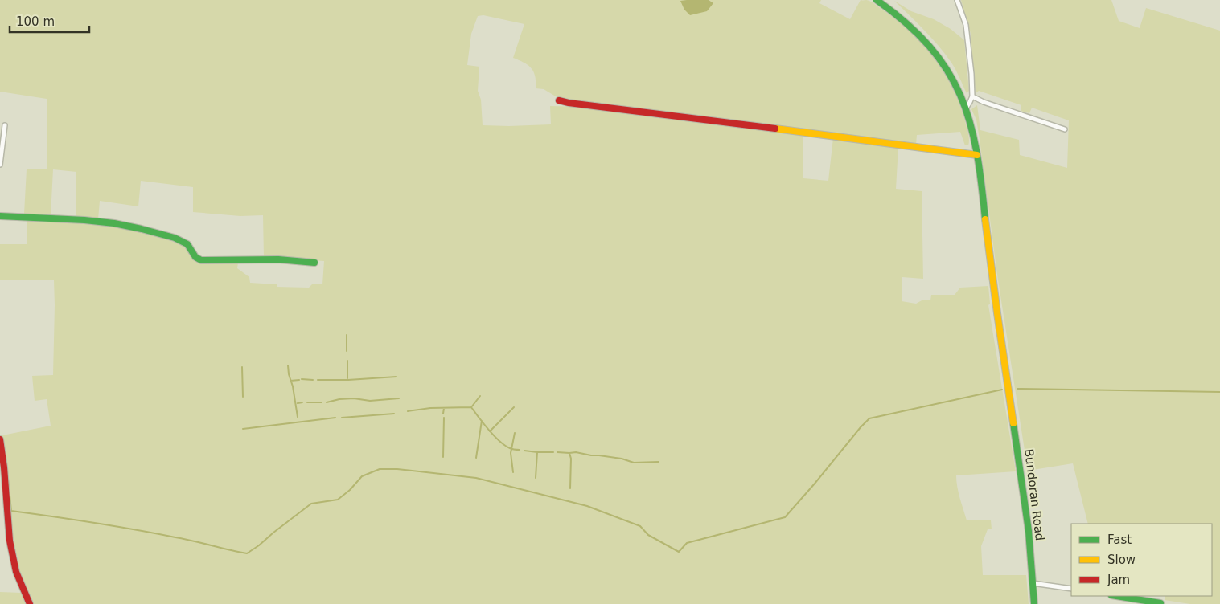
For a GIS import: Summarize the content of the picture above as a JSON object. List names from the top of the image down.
{
  "streets": {
    "main road": ["Bundoran Road"]
  },
  "legend": ["Fast", "Slow", "Jam"],
  "scale_bar": "100 m"
}
